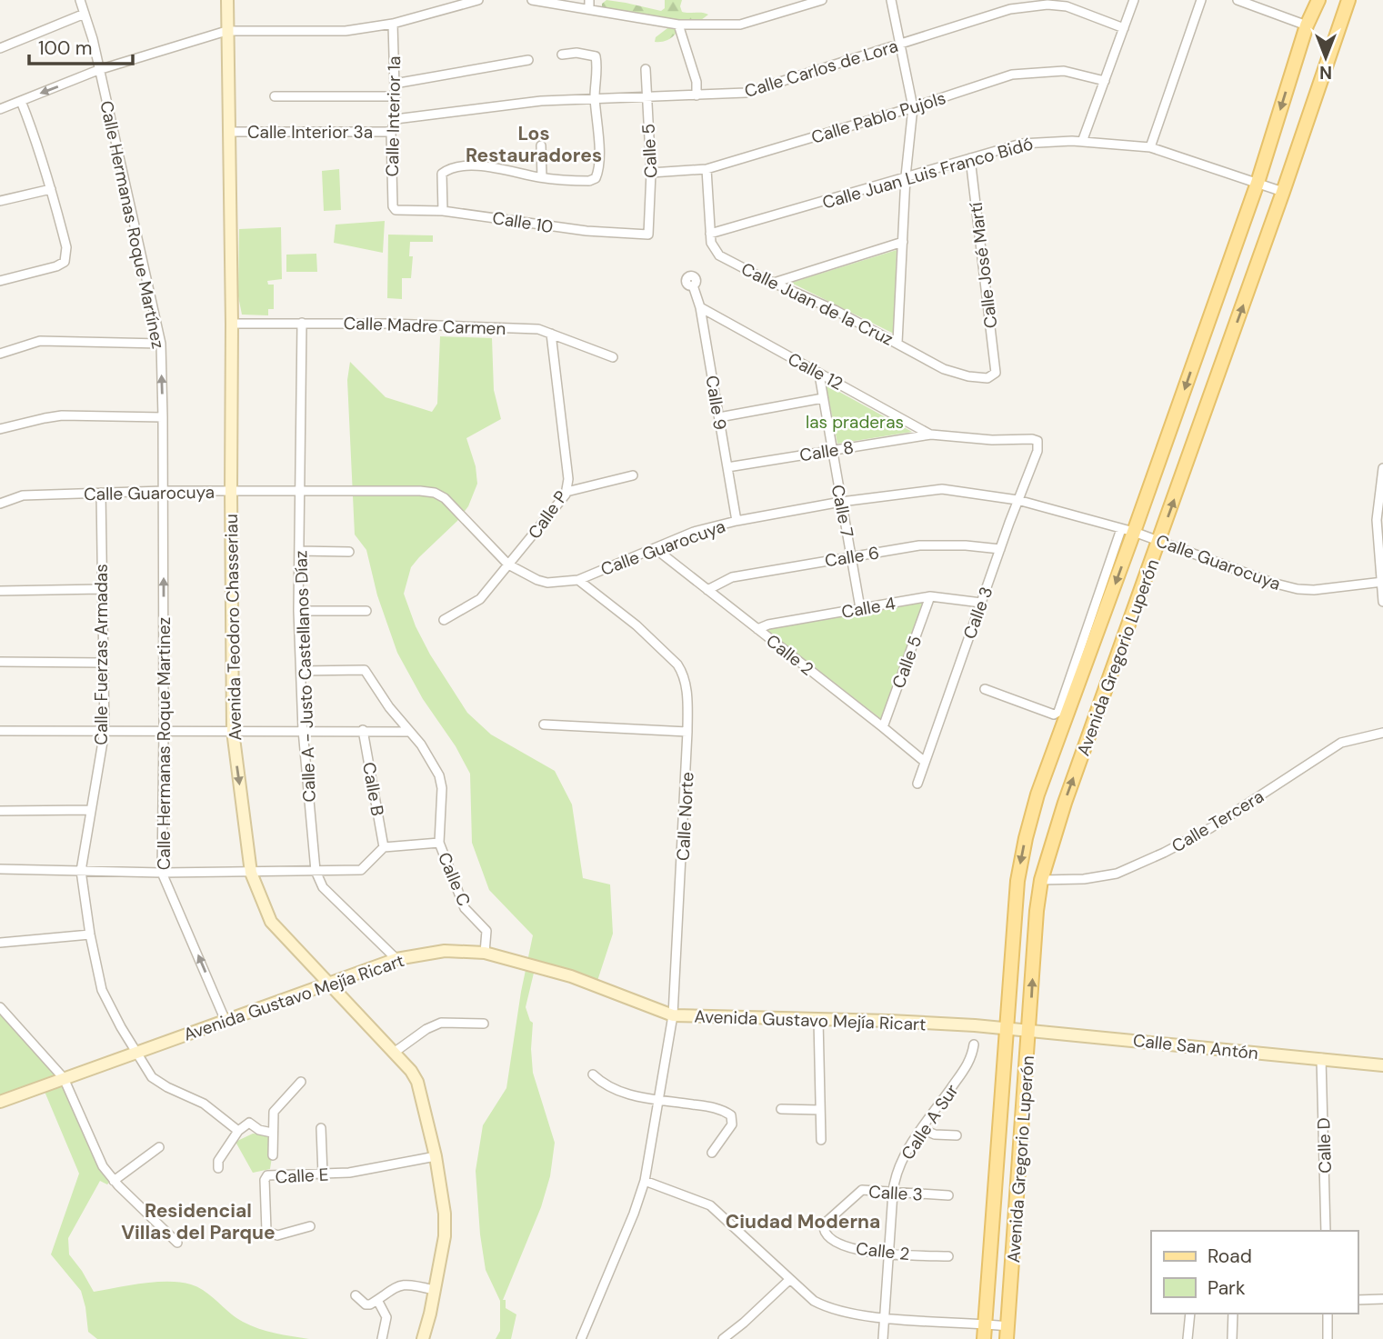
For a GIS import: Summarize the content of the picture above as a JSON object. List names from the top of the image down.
{
  "streets": {
    "main road": ["Avenida Gregorio Luperón"],
    "street": [
      "Calle Carlos de Lora",
      "Calle Interior 1a",
      "Calle Pablo Pujols",
      "Calle Interior 3a",
      "Calle 5",
      "Calle Juan Luis Franco Bidó",
      "Calle 10",
      "Calle Hermanas Roque Martínez",
      "Calle José Martí",
      "Calle Juan de la Cruz",
      "Calle Madre Carmen",
      "Calle 12",
      "Calle 9",
      "Calle 8",
      "Calle Guarocuya",
      "Calle 7",
      "Calle P",
      "Calle 6",
      "Calle 4",
      "Calle 3",
      "Avenida Teodoro Chasseriau",
      "Calle Fuerzas Armadas",
      "Calle 2",
      "Calle A - Justo Castellanos Díaz",
      "Calle Hermanas Roque Martinez",
      "Calle B",
      "Calle Norte",
      "Calle Tercera",
      "Calle C",
      "Avenida Gustavo Mejía Ricart",
      "Calle San Antón",
      "Calle A Sur",
      "Calle D",
      "Calle E"
    ]
  },
  "crossings": [
    ["Calle Carlos de Lora", "Calle Interior 1a"],
    ["Calle Carlos de Lora", "Calle 5"],
    ["Calle Interior 1a", "Calle Interior 3a"],
    ["Calle Interior 1a", "Calle 10"],
    ["Calle Pablo Pujols", "Calle 5"],
    ["Calle Pablo Pujols", "Calle Juan de la Cruz"],
    ["Calle Interior 3a", "Avenida Teodoro Chasseriau"],
    ["Calle 5", "Calle 10"],
    ["Calle 5", "Calle 4"],
    ["Calle 5", "Calle 2"],
    ["Calle Juan Luis Franco Bidó", "Calle José Martí"],
    ["Calle Juan Luis Franco Bidó", "Calle Juan de la Cruz"],
    ["Calle Juan Luis Franco Bidó", "Avenida Gregorio Luperón"],
    ["Calle Hermanas Roque Martínez", "Calle Guarocuya"],
    ["Calle Hermanas Roque Martínez", "Calle Hermanas Roque Martinez"],
    ["Calle José Martí", "Calle Juan de la Cruz"],
    ["Calle Madre Carmen", "Calle P"],
    ["Calle Madre Carmen", "Avenida Teodoro Chasseriau"],
    ["Calle Madre Carmen", "Calle A - Justo Castellanos Díaz"],
    ["Calle 12", "Calle 9"],
    ["Calle 12", "Calle 8"],
    ["Calle 12", "Calle 7"],
    ["Calle 9", "Calle 8"],
    ["Calle 9", "Calle Guarocuya"],
    ["Calle 8", "Calle 7"],
    ["Calle 8", "Calle 3"],
    ["Calle Guarocuya", "Calle 7"],
    ["Calle Guarocuya", "Calle P"],
    ["Calle Guarocuya", "Calle 3"],
    ["Calle Guarocuya", "Avenida Teodoro Chasseriau"],
    ["Calle Guarocuya", "Calle Fuerzas Armadas"],
    ["Calle Guarocuya", "Calle 2"],
    ["Calle Guarocuya", "Avenida Gregorio Luperón"],
    ["Calle Guarocuya", "Calle A - Justo Castellanos Díaz"],
    ["Calle Guarocuya", "Calle Hermanas Roque Martinez"],
    ["Calle Guarocuya", "Calle Norte"],
    ["Calle 7", "Calle 6"],
    ["Calle 7", "Calle 4"],
    ["Calle 6", "Calle 3"],
    ["Calle 6", "Calle 2"],
    ["Calle 4", "Calle 3"],
    ["Calle 4", "Calle 2"],
    ["Calle 3", "Calle 2"],
    ["Calle 3", "Calle A Sur"],
    ["Avenida Teodoro Chasseriau", "Avenida Gustavo Mejía Ricart"],
    ["Avenida Teodoro Chasseriau", "Calle E"],
    ["Calle Fuerzas Armadas", "Avenida Gustavo Mejía Ricart"],
    ["Calle 2", "Calle A Sur"],
    ["Avenida Gregorio Luperón", "Calle Tercera"],
    ["Avenida Gregorio Luperón", "Avenida Gustavo Mejía Ricart"],
    ["Avenida Gregorio Luperón", "Calle San Antón"],
    ["Calle A - Justo Castellanos Díaz", "Calle C"],
    ["Calle A - Justo Castellanos Díaz", "Avenida Gustavo Mejía Ricart"],
    ["Calle Hermanas Roque Martinez", "Avenida Gustavo Mejía Ricart"],
    ["Calle Norte", "Avenida Gustavo Mejía Ricart"],
    ["Calle C", "Avenida Gustavo Mejía Ricart"],
    ["Avenida Gustavo Mejía Ricart", "Calle San Antón"],
    ["Calle San Antón", "Calle D"]
  ],
  "one_way": ["Calle Hermanas Roque Martinez"],
  "districts": ["Los Restauradores", "Residencial Villas del Parque", "Ciudad Moderna"],
  "parks": ["las praderas"],
  "legend": ["Road", "Park"],
  "scale_bar": "100 m",
  "north": "bottom"
}
